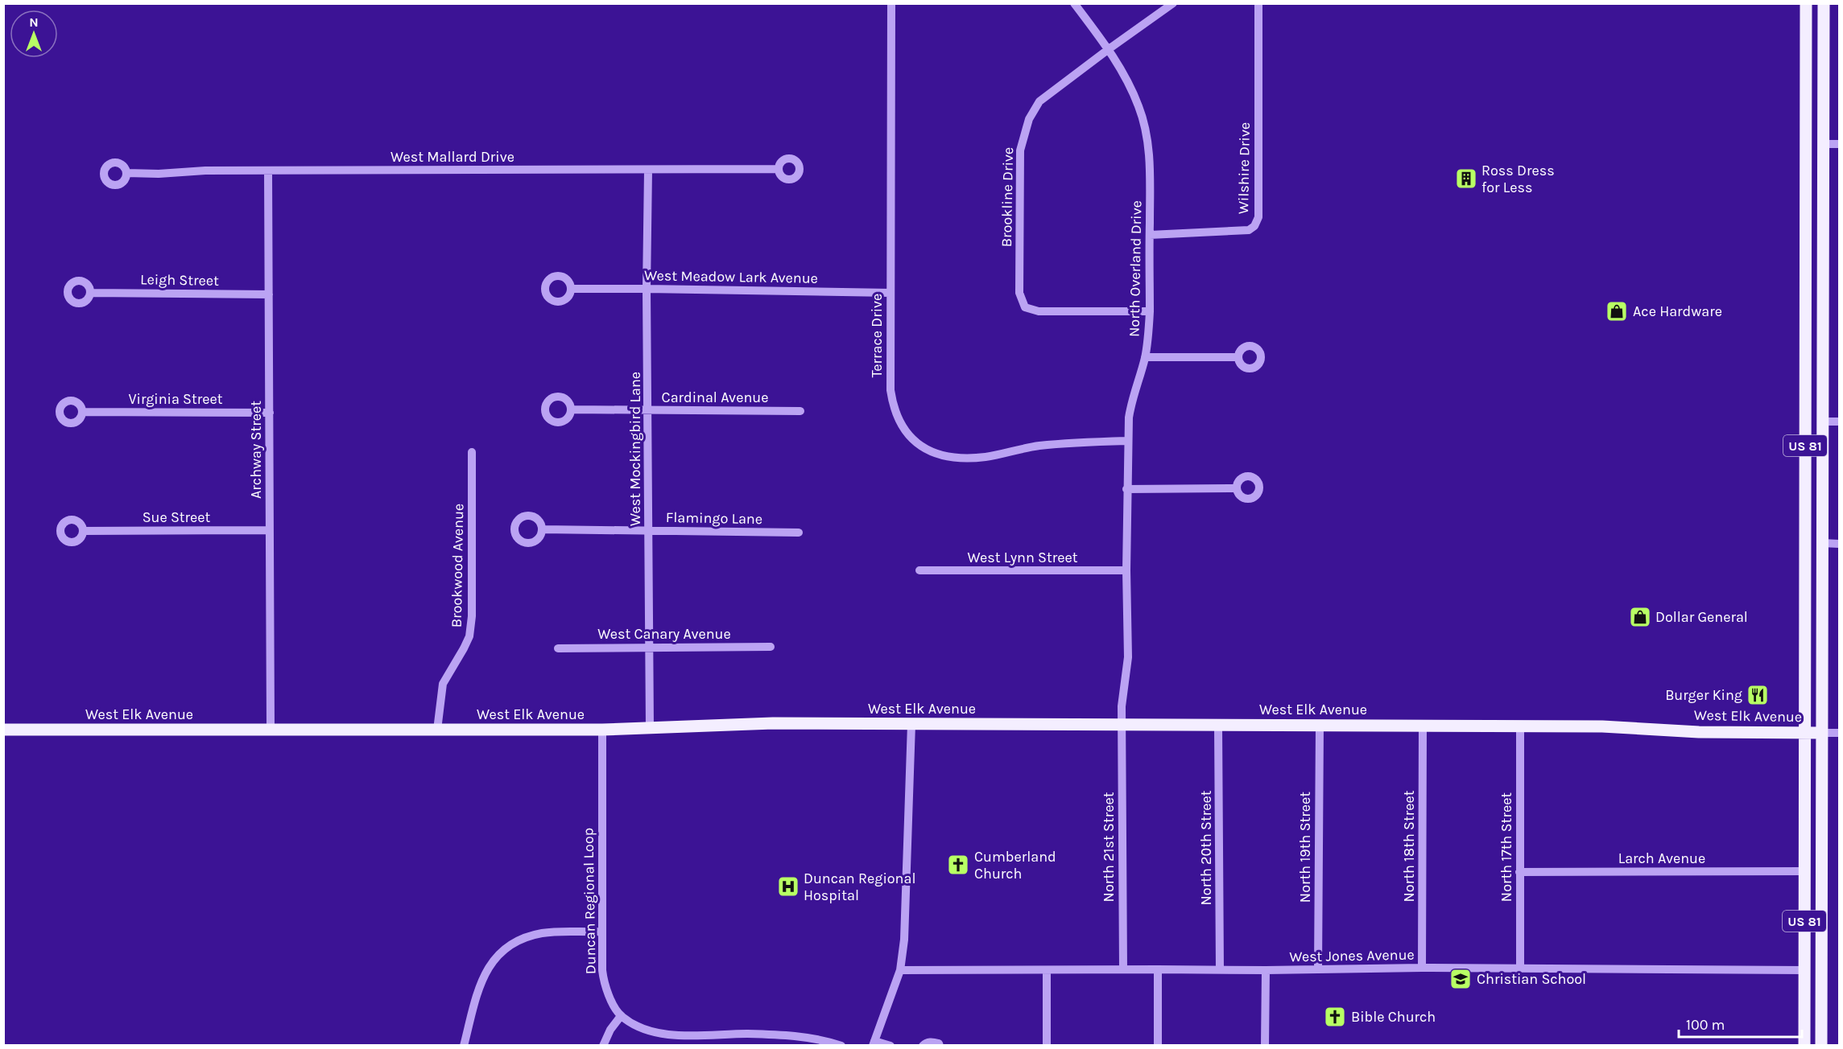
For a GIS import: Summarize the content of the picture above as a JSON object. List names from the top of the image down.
{
  "streets": {
    "main road": ["US 81", "West Elk Avenue"],
    "street": [
      "West Mallard Drive",
      "Wilshire Drive",
      "Brookline Drive",
      "North Overland Drive",
      "West Meadow Lark Avenue",
      "Leigh Street",
      "Terrace Drive",
      "Cardinal Avenue",
      "Virginia Street",
      "West Mockingbird Lane",
      "Archway Street",
      "Sue Street",
      "Flamingo Lane",
      "West Lynn Street",
      "Brookwood Avenue",
      "West Canary Avenue",
      "North 18th Street",
      "North 21st Street",
      "North 19th Street",
      "North 17th Street",
      "North 20th Street",
      "Larch Avenue",
      "Duncan Regional Loop",
      "West Jones Avenue"
    ]
  },
  "crossings": [
    ["West Mallard Drive", "West Mockingbird Lane"],
    ["West Mallard Drive", "Archway Street"],
    ["Wilshire Drive", "North Overland Drive"],
    ["Brookline Drive", "North Overland Drive"],
    ["North Overland Drive", "Terrace Drive"],
    ["North Overland Drive", "West Lynn Street"],
    ["North Overland Drive", "West Elk Avenue"],
    ["North Overland Drive", "North 21st Street"],
    ["West Meadow Lark Avenue", "Terrace Drive"],
    ["West Meadow Lark Avenue", "West Mockingbird Lane"],
    ["Leigh Street", "Archway Street"],
    ["Cardinal Avenue", "West Mockingbird Lane"],
    ["Virginia Street", "Archway Street"],
    ["US 81", "West Elk Avenue"],
    ["US 81", "Larch Avenue"],
    ["US 81", "West Jones Avenue"],
    ["West Mockingbird Lane", "Flamingo Lane"],
    ["West Mockingbird Lane", "West Canary Avenue"],
    ["West Mockingbird Lane", "West Elk Avenue"],
    ["Archway Street", "Sue Street"],
    ["Archway Street", "West Elk Avenue"],
    ["Brookwood Avenue", "West Elk Avenue"],
    ["West Elk Avenue", "North 18th Street"],
    ["West Elk Avenue", "North 21st Street"],
    ["West Elk Avenue", "North 19th Street"],
    ["West Elk Avenue", "North 17th Street"],
    ["West Elk Avenue", "North 20th Street"],
    ["West Elk Avenue", "Duncan Regional Loop"],
    ["North 18th Street", "West Jones Avenue"],
    ["North 21st Street", "West Jones Avenue"],
    ["North 19th Street", "West Jones Avenue"],
    ["North 17th Street", "Larch Avenue"],
    ["North 17th Street", "West Jones Avenue"],
    ["North 20th Street", "West Jones Avenue"]
  ],
  "places": {
    "building": ["Ross Dress for Less"],
    "shop": ["Ace Hardware", "Dollar General"],
    "restaurant": ["Burger King"],
    "church": ["Cumberland Church", "Bible Church"],
    "hospital": ["Duncan Regional Hospital"],
    "school or university": ["Christian School"]
  },
  "scale_bar": "100 m",
  "north": "top"
}
